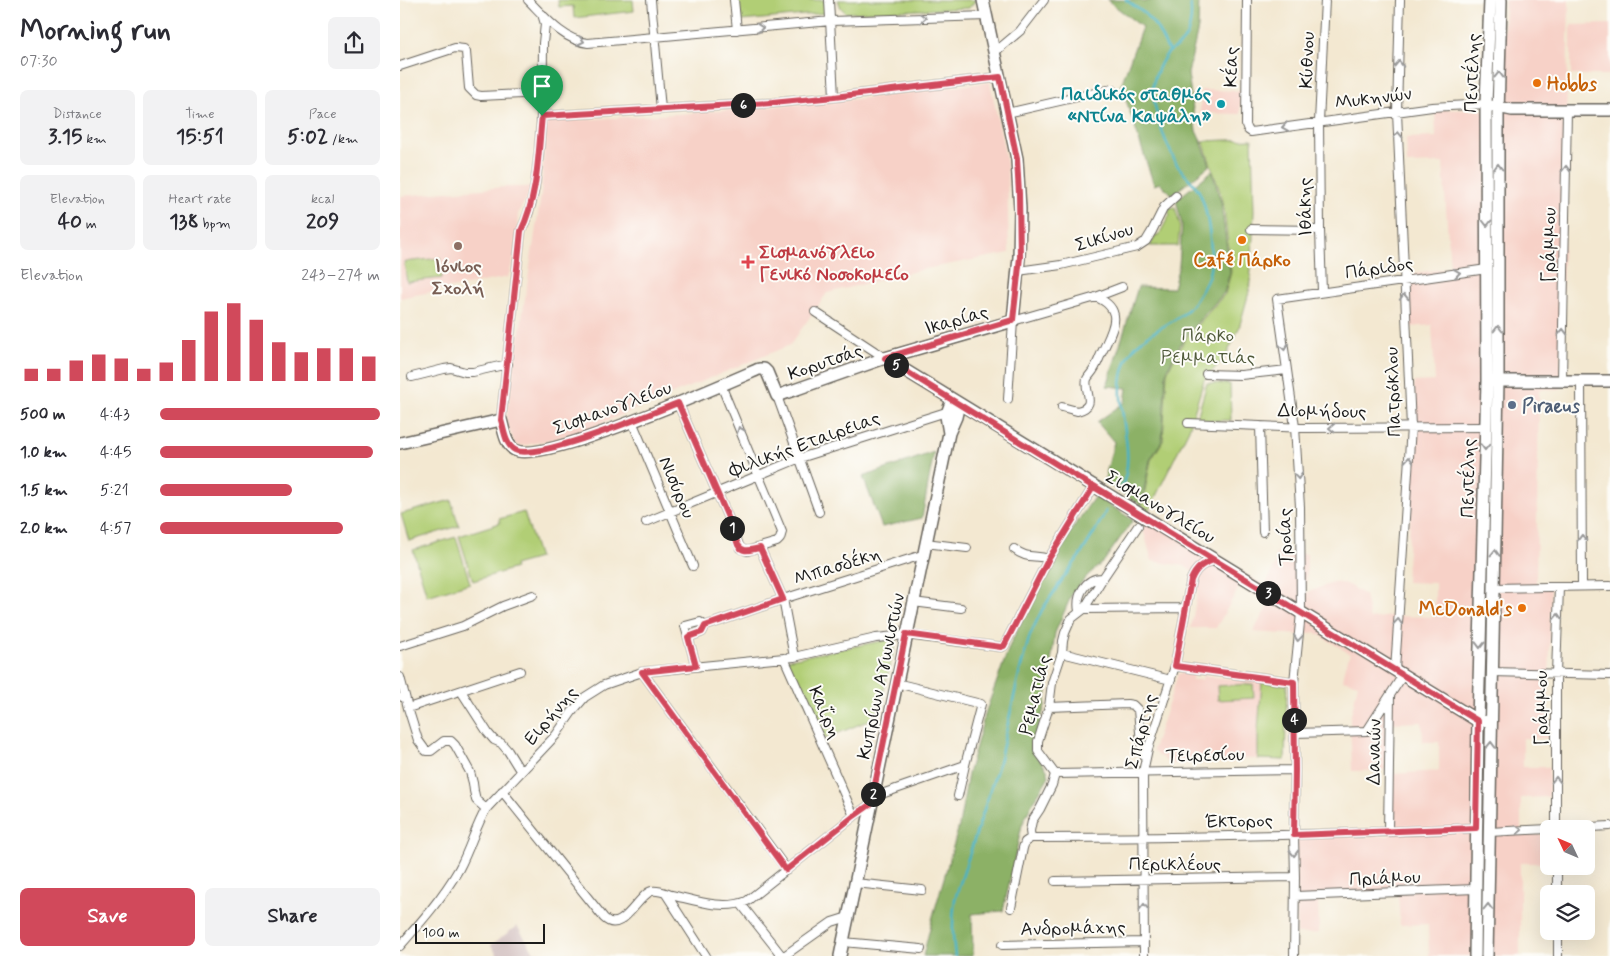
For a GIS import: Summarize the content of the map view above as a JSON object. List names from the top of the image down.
{
  "streets": {
    "street": [
      "Κύθνου",
      "Κέας",
      "Πεντέλης",
      "Μυκηνών",
      "Ιθάκης",
      "Σικίνου",
      "Γράμμου",
      "Πάριδος",
      "Ικαρίας",
      "Κορυτσάς",
      "Πατρόκλου",
      "Σισμανογλείου",
      "Διομήδους",
      "Φιλικής Εταιρειας",
      "Νισύρου",
      "Τροίας",
      "Μπασδέκη",
      "Κυπρίων Αγωνιστών",
      "Ρεματιάς",
      "Καΐρη",
      "Ειρήνης",
      "Σπάρτης",
      "Δαναών",
      "Τειρεσίου",
      "Έκτορος",
      "Περικλέους",
      "Πριάμου",
      "Ανδρομάχης"
    ]
  },
  "crossings": [
    ["Κύθνου", "Μυκηνών"],
    ["Κύθνου", "Ιθάκης"],
    ["Κέας", "Μυκηνών"],
    ["Πεντέλης", "Μυκηνών"],
    ["Πεντέλης", "Πάριδος"],
    ["Πεντέλης", "Σισμανογλείου"],
    ["Πεντέλης", "Διομήδους"],
    ["Πεντέλης", "Έκτορος"],
    ["Πεντέλης", "Πριάμου"],
    ["Μυκηνών", "Ιθάκης"],
    ["Μυκηνών", "Γράμμου"],
    ["Μυκηνών", "Πατρόκλου"],
    ["Ιθάκης", "Πάριδος"],
    ["Πάριδος", "Πατρόκλου"],
    ["Πάριδος", "Τροίας"],
    ["Ικαρίας", "Κορυτσάς"],
    ["Ικαρίας", "Σισμανογλείου"],
    ["Κορυτσάς", "Σισμανογλείου"],
    ["Πατρόκλου", "Σισμανογλείου"],
    ["Πατρόκλου", "Διομήδους"],
    ["Πατρόκλου", "Δαναών"],
    ["Σισμανογλείου", "Νισύρου"],
    ["Σισμανογλείου", "Τροίας"],
    ["Σισμανογλείου", "Κυπρίων Αγωνιστών"],
    ["Σισμανογλείου", "Ρεματιάς"],
    ["Σισμανογλείου", "Σπάρτης"],
    ["Σισμανογλείου", "Δαναών"],
    ["Διομήδους", "Τροίας"],
    ["Φιλικής Εταιρειας", "Νισύρου"],
    ["Φιλικής Εταιρειας", "Κυπρίων Αγωνιστών"],
    ["Τροίας", "Τειρεσίου"],
    ["Τροίας", "Έκτορος"],
    ["Τροίας", "Περικλέους"],
    ["Τροίας", "Πριάμου"],
    ["Μπασδέκη", "Κυπρίων Αγωνιστών"],
    ["Κυπρίων Αγωνιστών", "Ειρήνης"],
    ["Ρεματιάς", "Τειρεσίου"],
    ["Καΐρη", "Ειρήνης"],
    ["Σπάρτης", "Τειρεσίου"],
    ["Σπάρτης", "Έκτορος"],
    ["Σπάρτης", "Περικλέους"],
    ["Σπάρτης", "Ανδρομάχης"],
    ["Δαναών", "Έκτορος"]
  ],
  "one_way": [
    "Γράμμου",
    "Πάριδος",
    "Πατρόκλου",
    "Διομήδους",
    "Τροίας"
  ],
  "parks": ["Πάρκο Ρεμματιάς"],
  "places": {
    "other": [
      "Hobbs",
      "Παιδικός σταθμός «Ντίνα Καψάλη»",
      "Café Πάρκο",
      "Ιόνιος Σχολή",
      "Piraeus",
      "McDonald's"
    ],
    "health": ["Σισμανόγλειο Γενικό Νοσοκομείο"]
  },
  "scale_bar": "100 m",
  "north": "top left",
  "page": {
    "heading": ["Morning run", "07:30"],
    "stats": [
      ["Distance", "3.15 km"],
      ["Time", "15:51"],
      ["Pace", "5:02 /km"],
      ["Elevation", "40 m"],
      ["Heart rate", "138 bpm"],
      ["kcal", "209"]
    ],
    "pins": [
      "6",
      "5",
      "1",
      "3",
      "4",
      "2"
    ],
    "chart": ["Elevation", "243–274 m"],
    "list": [
      {
        "name": "500 m",
        "note": "4:43"
      },
      {
        "name": "1.0 km",
        "note": "4:45"
      },
      {
        "name": "1.5 km",
        "note": "5:21"
      },
      {
        "name": "2.0 km",
        "note": "4:57"
      }
    ],
    "buttons": ["Save", "Share"],
    "scale": "100 m"
  }
}
